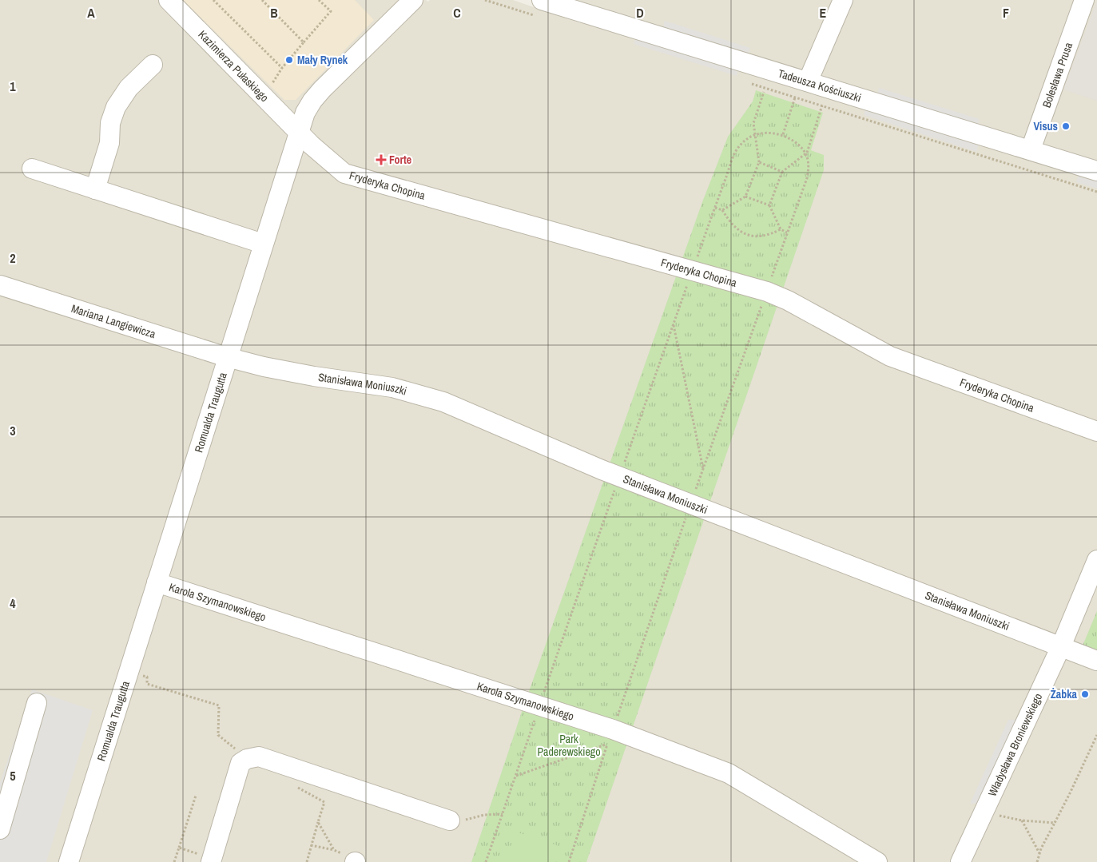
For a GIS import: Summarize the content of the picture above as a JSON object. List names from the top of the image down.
{
  "streets": {
    "street": [
      "Kazimierza Pułaskiego",
      "Bolesława Prusa",
      "Tadeusza Kościuszki",
      "Fryderyka Chopina",
      "Mariana Langiewicza",
      "Stanisława Moniuszki",
      "Romualda Traugutta",
      "Karola Szymanowskiego",
      "Władysława Broniewskiego"
    ]
  },
  "crossings": [
    ["Kazimierza Pułaskiego", "Fryderyka Chopina"],
    ["Kazimierza Pułaskiego", "Romualda Traugutta"],
    ["Bolesława Prusa", "Tadeusza Kościuszki"],
    ["Fryderyka Chopina", "Romualda Traugutta"],
    ["Mariana Langiewicza", "Stanisława Moniuszki"],
    ["Mariana Langiewicza", "Romualda Traugutta"],
    ["Stanisława Moniuszki", "Romualda Traugutta"],
    ["Stanisława Moniuszki", "Władysława Broniewskiego"],
    ["Romualda Traugutta", "Karola Szymanowskiego"]
  ],
  "parks": ["Park Paderewskiego"],
  "places": {
    "other": ["Mały Rynek", "Visus", "Żabka"],
    "health": ["Forte"]
  },
  "grid": {
    "columns": [
      "A",
      "B",
      "C",
      "D",
      "E",
      "F"
    ],
    "rows": [
      "1",
      "2",
      "3",
      "4",
      "5"
    ]
  }
}
